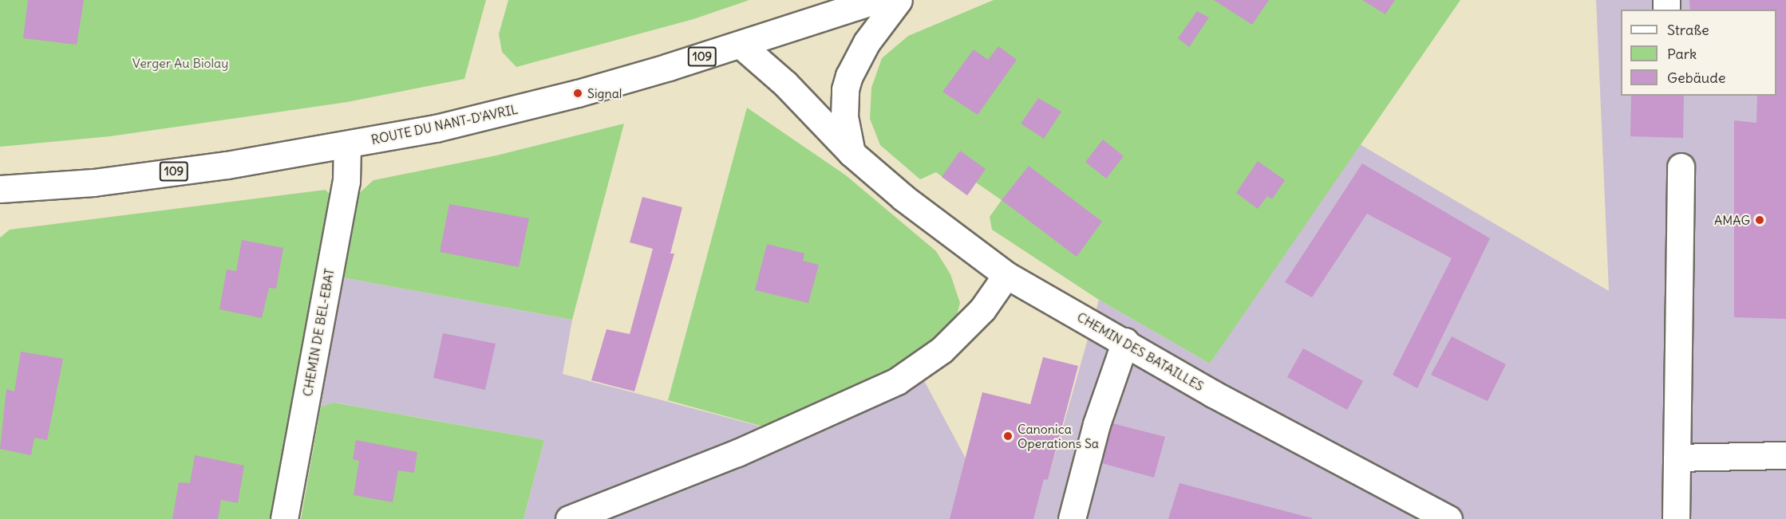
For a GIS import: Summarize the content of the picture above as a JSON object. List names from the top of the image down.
{
  "streets": {
    "street": [
      "109",
      "ROUTE DU NANT-D'AVRIL",
      "CHEMIN DE BEL-EBAT",
      "CHEMIN DES BATAILLES"
    ]
  },
  "crossings": [
    ["ROUTE DU NANT-D'AVRIL", "CHEMIN DE BEL-EBAT"],
    ["ROUTE DU NANT-D'AVRIL", "CHEMIN DES BATAILLES"]
  ],
  "parks": ["Verger Au Biolay"],
  "places": ["Signal", "AMAG", "Canonica Operations Sa"],
  "legend": ["Straße", "Park", "Gebäude"]
}
